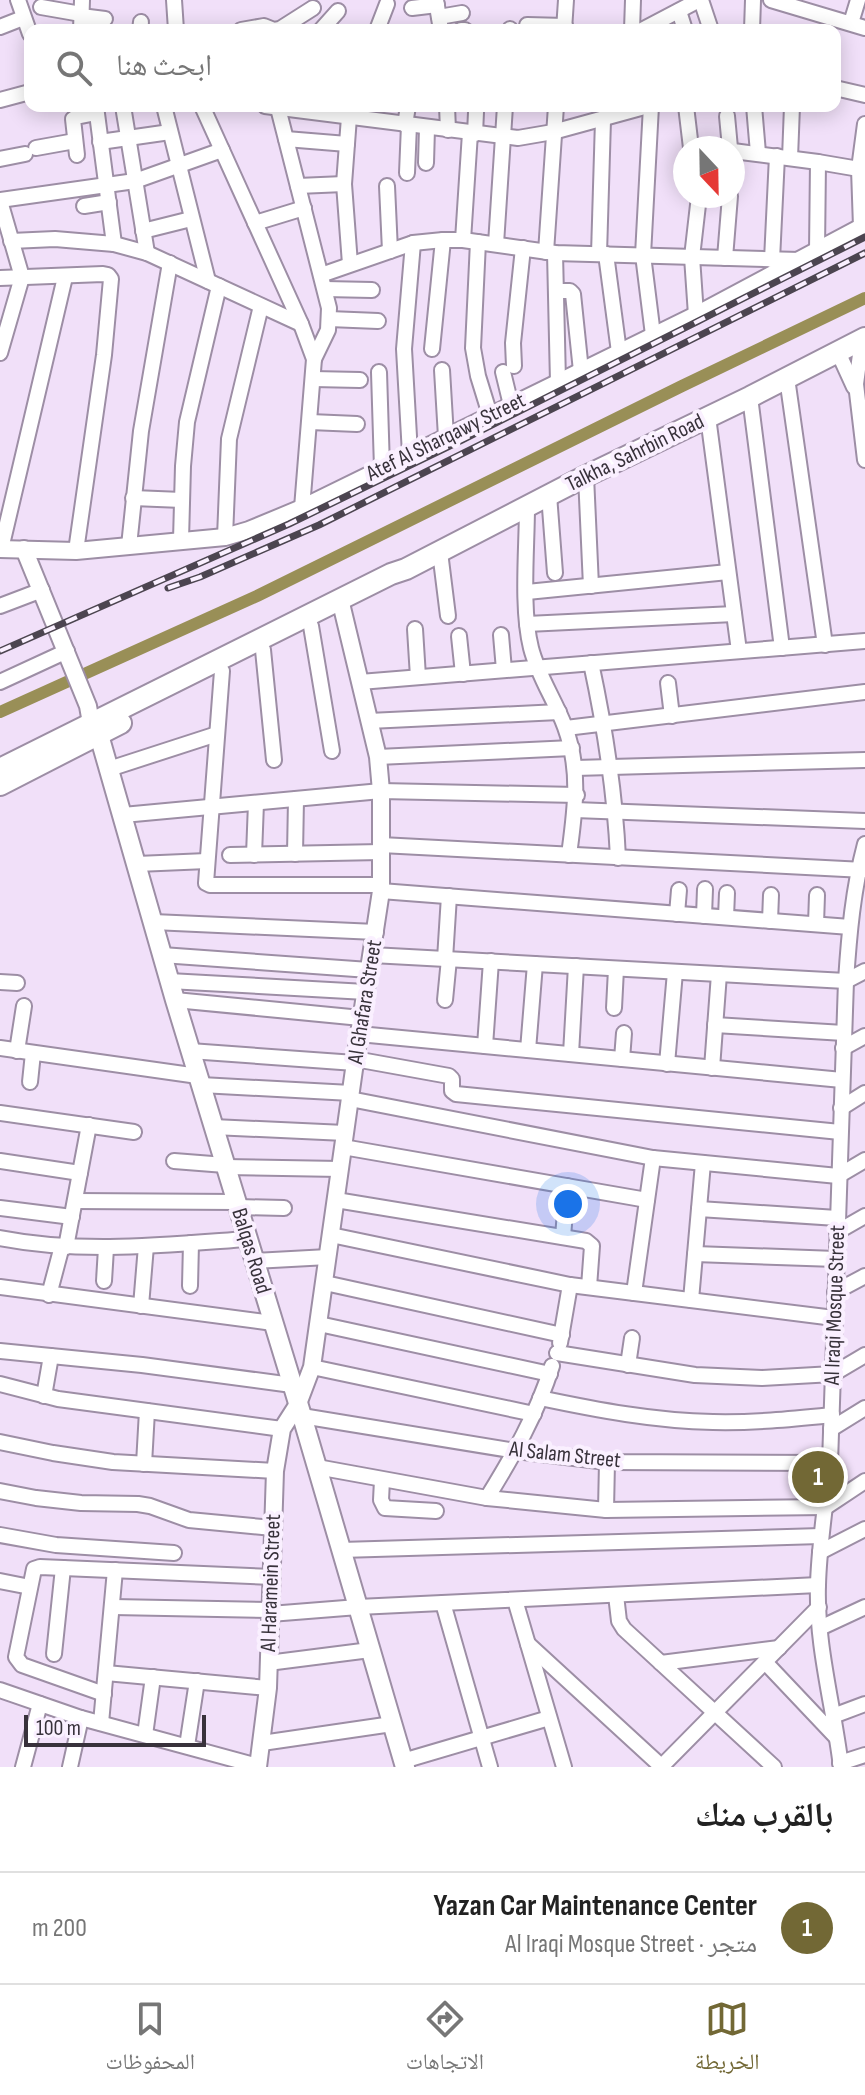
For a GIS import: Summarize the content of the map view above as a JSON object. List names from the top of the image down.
{
  "streets": {
    "main road": ["Talkha, Sahrbin Road", "Balqas Road"],
    "street": [
      "Atef Al Sharqawy Street",
      "Al Ghafara Street",
      "Al Iraqi Mosque Street",
      "Al Salam Street",
      "Al Haramein Street"
    ]
  },
  "crossings": [
    ["Talkha, Sahrbin Road", "Al Ghafara Street"],
    ["Talkha, Sahrbin Road", "Balqas Road"],
    ["Al Ghafara Street", "Balqas Road"],
    ["Al Ghafara Street", "Al Salam Street"],
    ["Al Ghafara Street", "Al Haramein Street"],
    ["Balqas Road", "Al Salam Street"],
    ["Balqas Road", "Al Haramein Street"],
    ["Al Iraqi Mosque Street", "Al Salam Street"],
    ["Al Salam Street", "Al Haramein Street"]
  ],
  "scale_bar": "100 m",
  "north": "bottom",
  "page": {
    "search": "ابحث هنا",
    "pins": "1",
    "scale": "100 m",
    "heading": "بالقرب منك",
    "list": [
      {
        "mark": "1",
        "name": "Yazan Car Maintenance Center",
        "note": "متجر · Al Iraqi Mosque Street",
        "value": "200 m"
      }
    ],
    "nav": ["الخريطة", "الاتجاهات", "المحفوظات"]
  }
}
